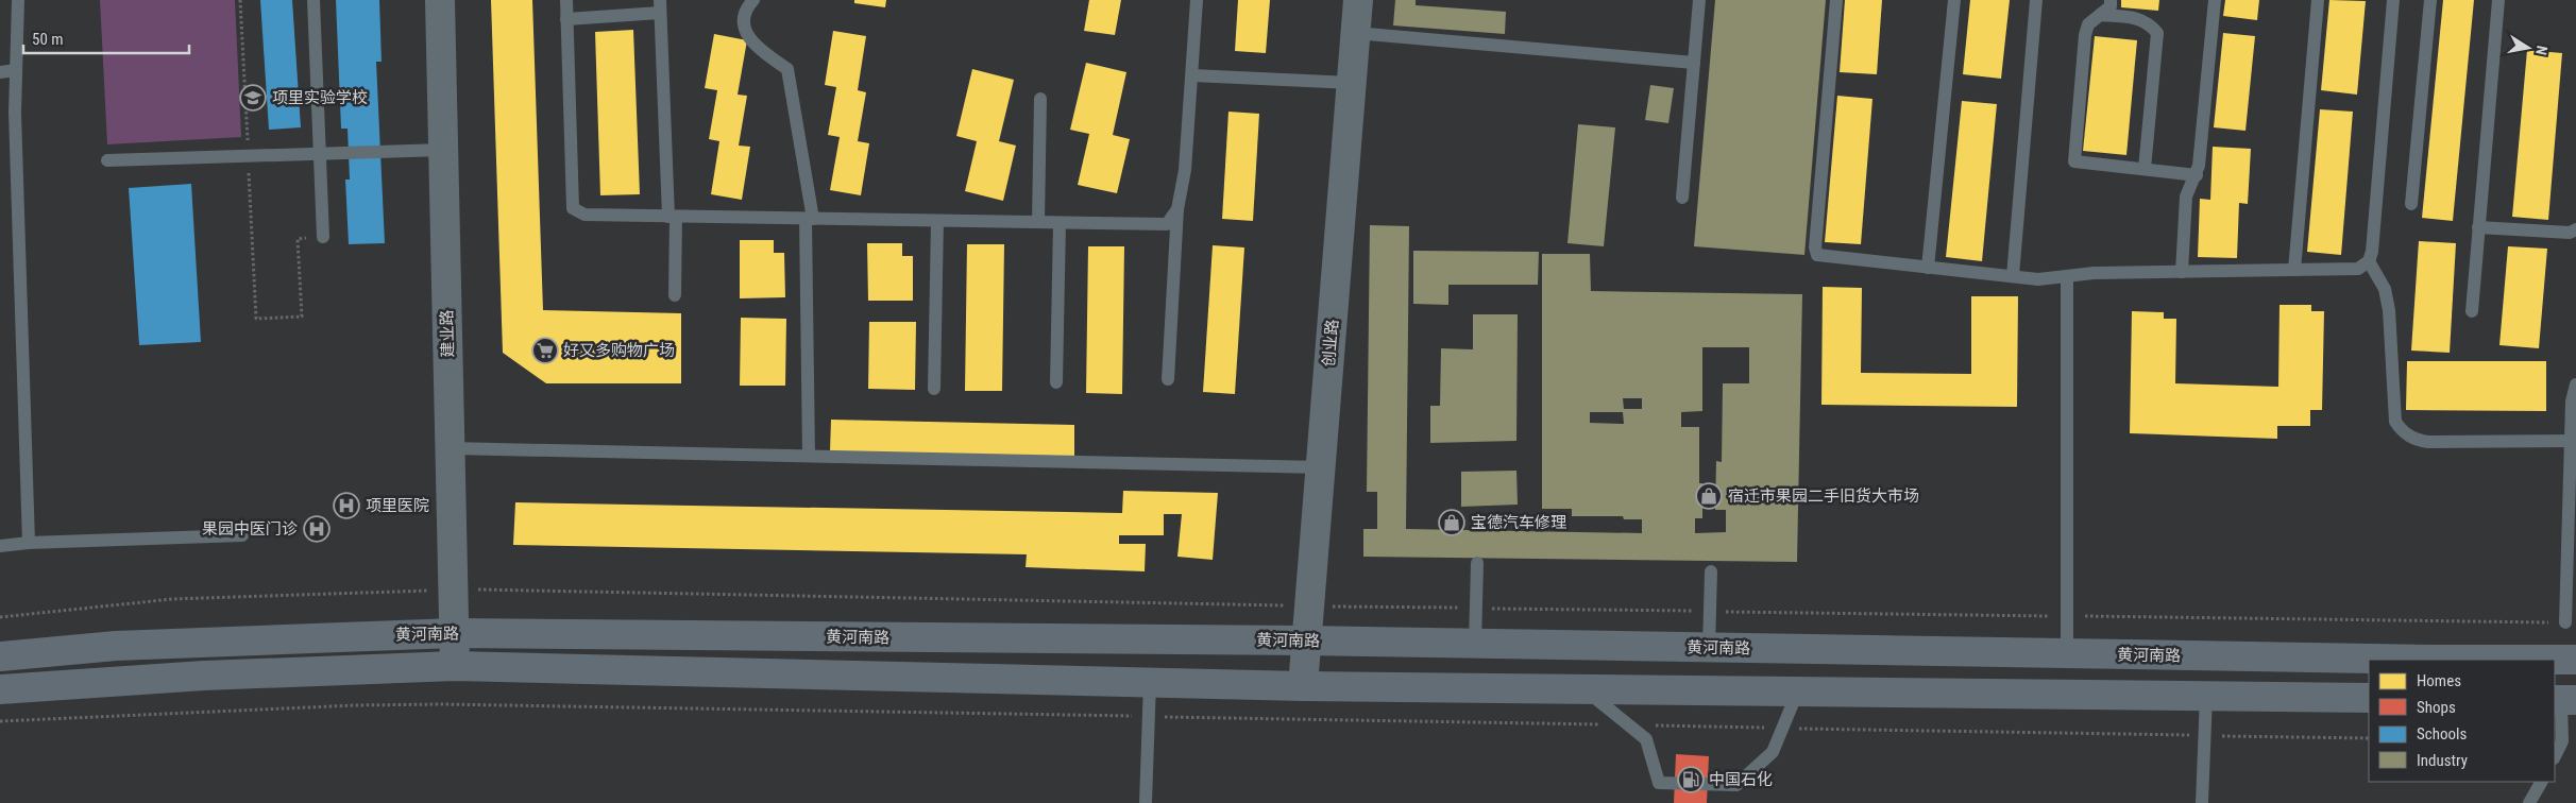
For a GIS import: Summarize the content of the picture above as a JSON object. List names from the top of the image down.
{
  "streets": {
    "main road": ["黄河南路"],
    "street": ["建业路", "创业路"]
  },
  "crossings": [
    ["建业路", "黄河南路"],
    ["创业路", "黄河南路"]
  ],
  "places": {
    "school or university": ["项里实验学校"],
    "supermarket": ["好又多购物广场"],
    "shop": ["宿迁市果园二手旧货大市场", "宝德汽车修理"],
    "hospital": ["项里医院", "果园中医门诊"],
    "fuel station": ["中国石化"]
  },
  "legend": [
    "Homes",
    "Shops",
    "Schools",
    "Industry"
  ],
  "scale_bar": "50 m",
  "north": "right"
}
